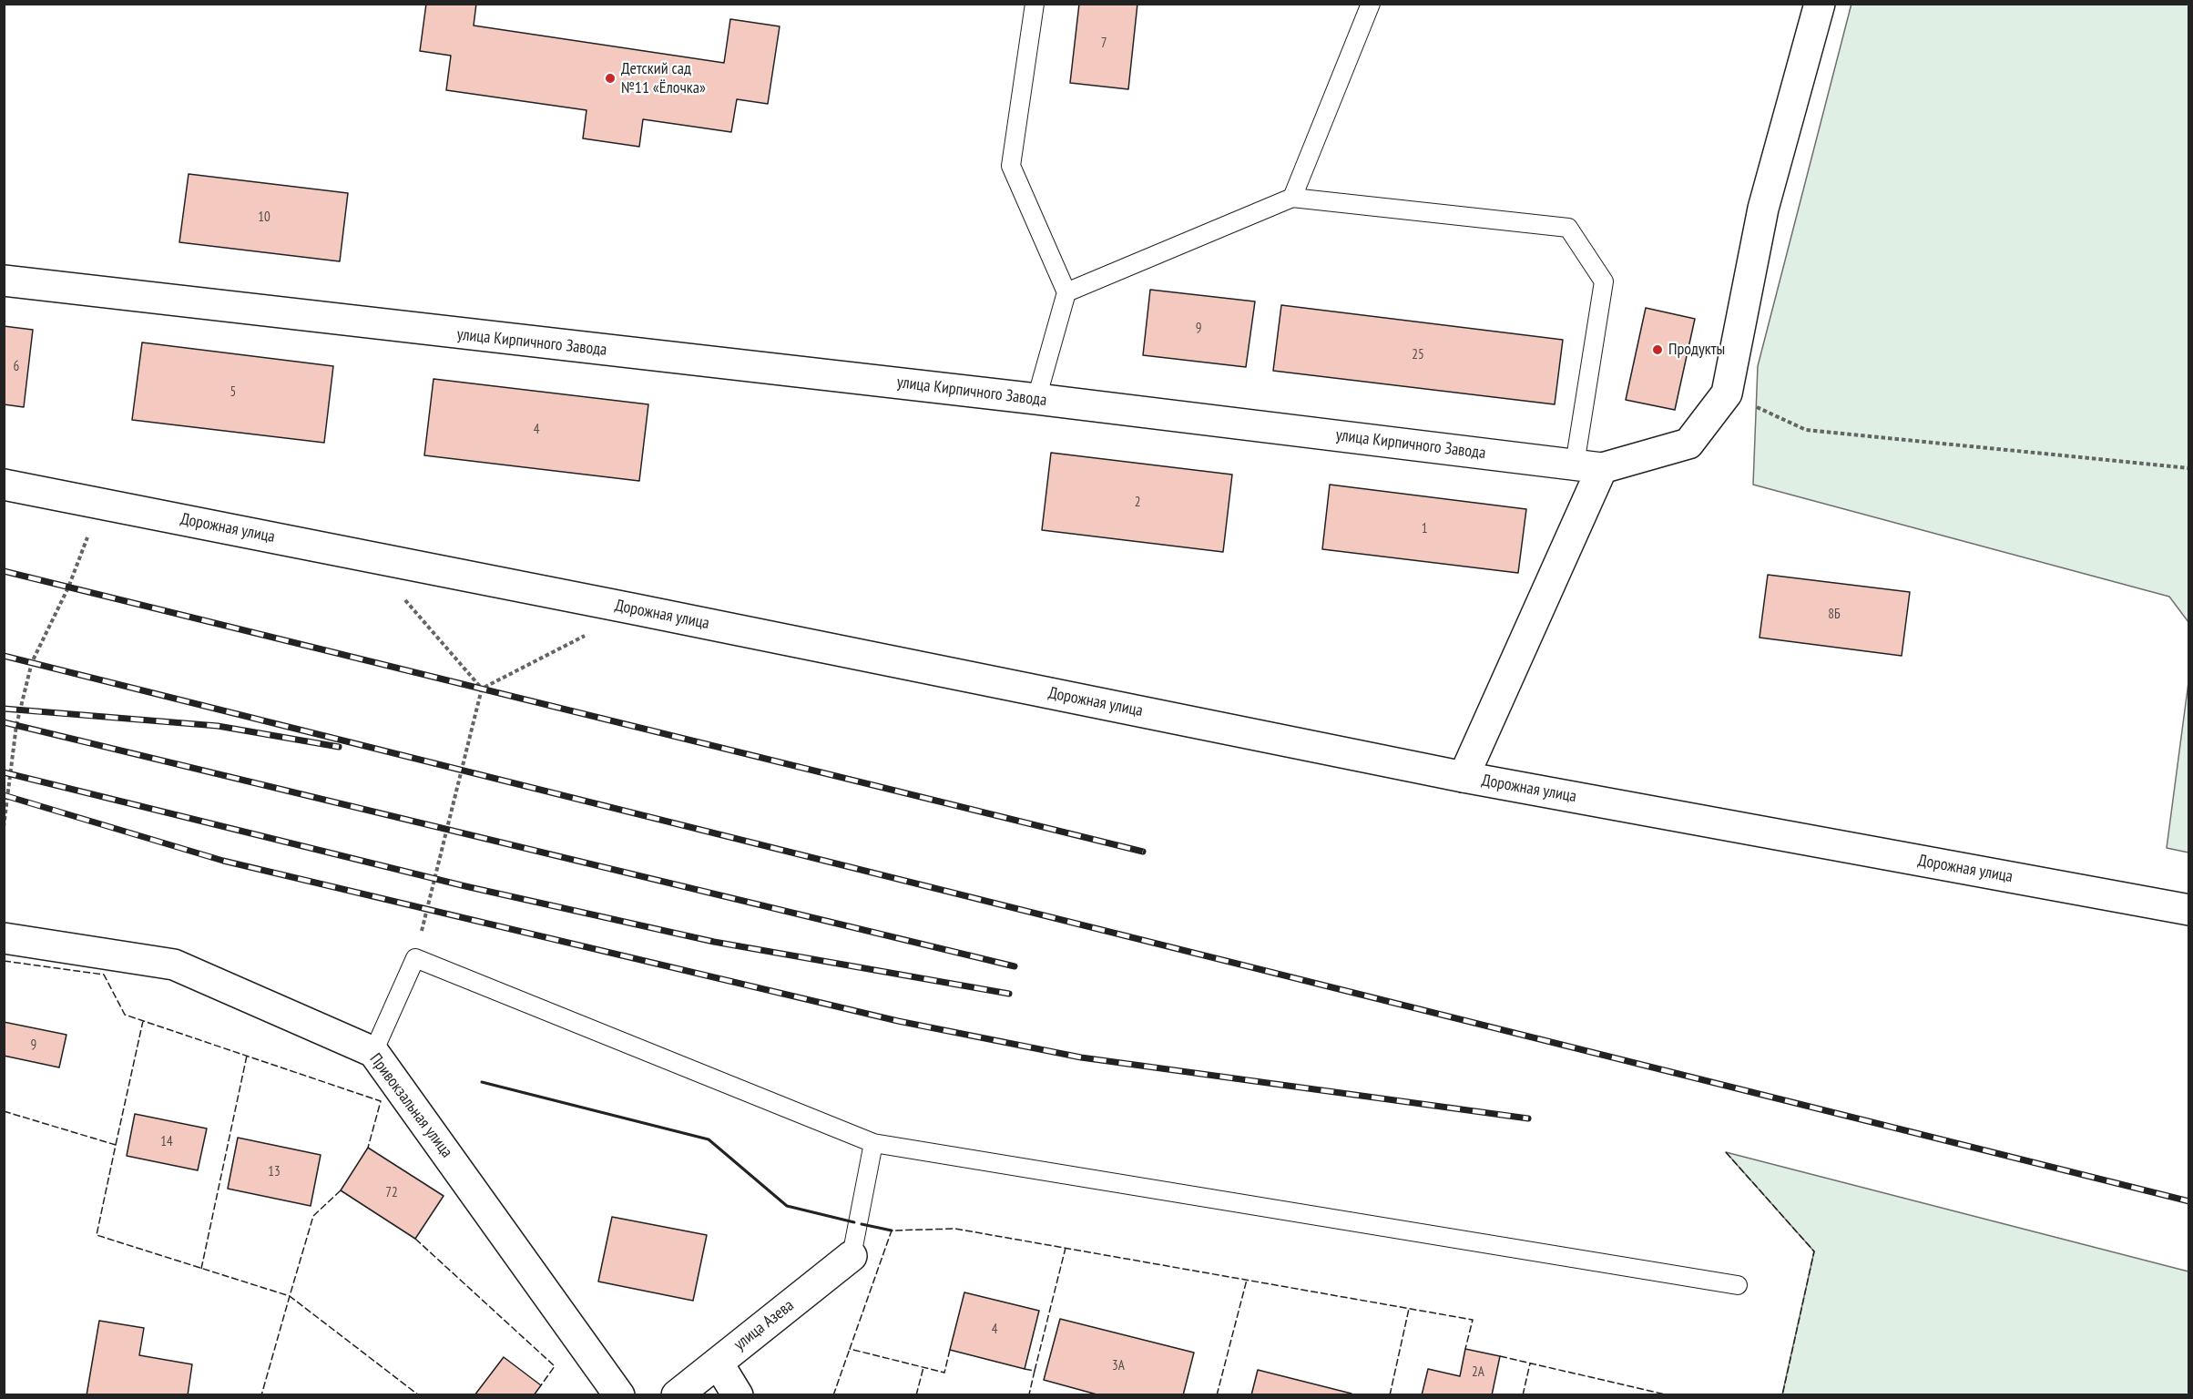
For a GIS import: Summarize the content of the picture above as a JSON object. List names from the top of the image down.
{
  "streets": {
    "street": [
      "улица Кирпичного Завода",
      "Дорожная улица",
      "Привокзальная улица",
      "улица Азева"
    ]
  },
  "places": ["Детский сад №11 «Ёлочка»", "Продукты"],
  "house_numbers": [
    "7",
    "10",
    "9",
    "25",
    "6",
    "5",
    "4",
    "2",
    "1",
    "8Б",
    "9",
    "14",
    "13",
    "72",
    "4",
    "3А",
    "2А"
  ]
}
